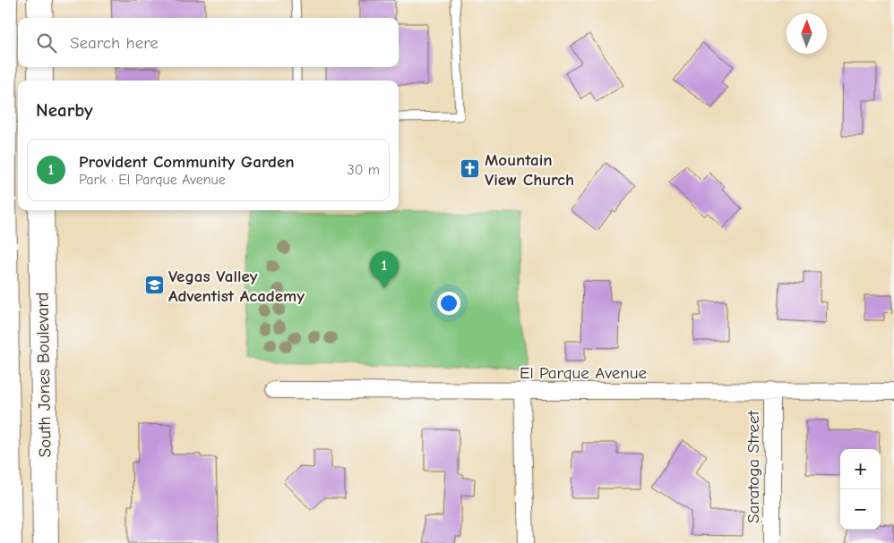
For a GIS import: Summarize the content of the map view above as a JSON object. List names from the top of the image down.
{
  "streets": {
    "main road": ["South Jones Boulevard"],
    "street": ["El Parque Avenue", "Saratoga Street"]
  },
  "crossings": [
    ["El Parque Avenue", "Saratoga Street"]
  ],
  "places": {
    "church": ["Mountain View Church"],
    "school or university": ["Vegas Valley Adventist Academy"]
  },
  "north": "top",
  "page": {
    "search": "Search here",
    "heading": "Nearby",
    "list": [
      {
        "mark": "1",
        "name": "Provident Community Garden",
        "note": "Park · El Parque Avenue",
        "value": "30 m"
      }
    ],
    "pins": "1",
    "map_buttons": ["+", "−"]
  }
}
